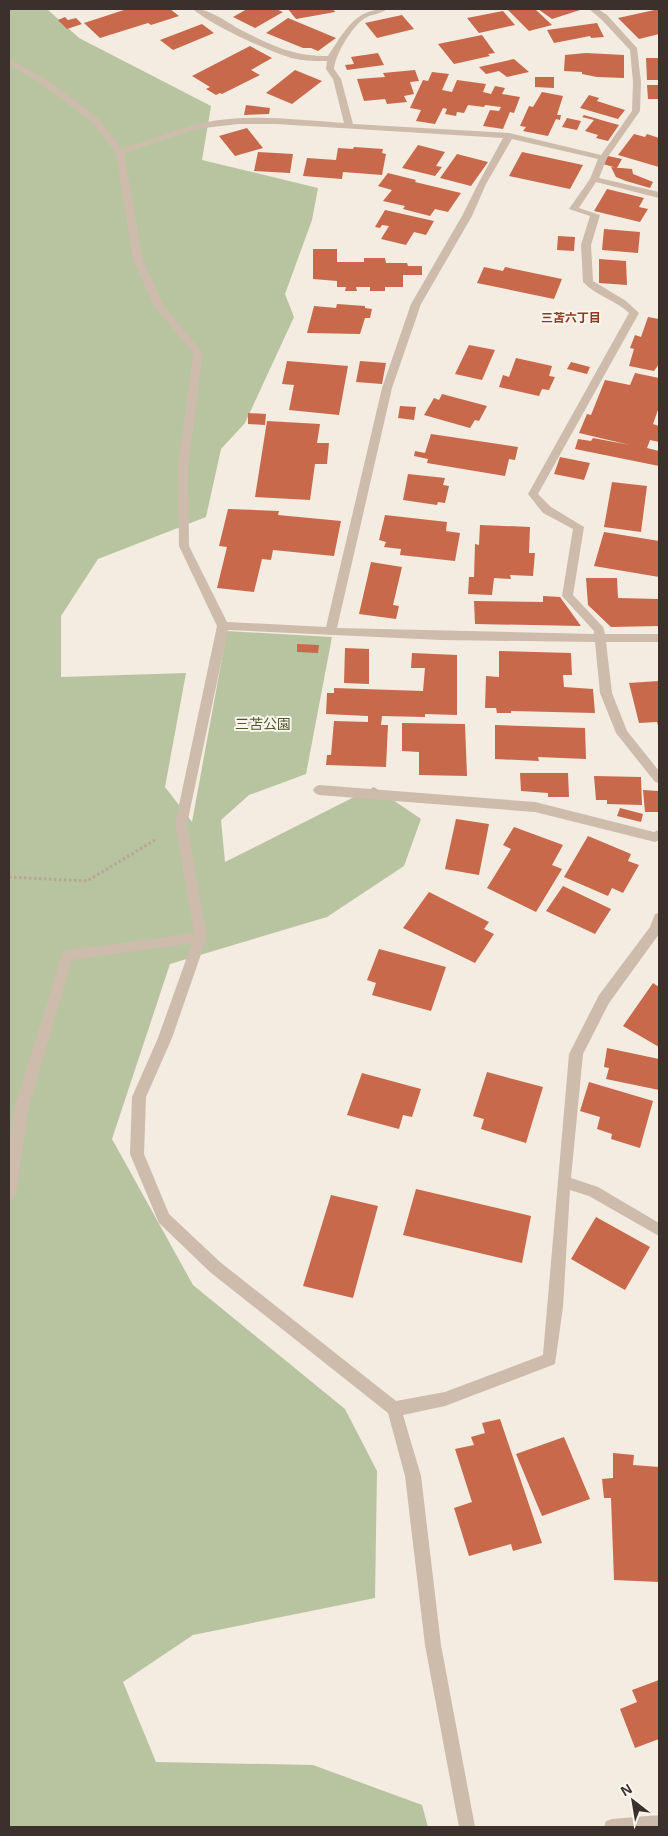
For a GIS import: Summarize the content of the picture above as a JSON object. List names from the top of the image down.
{
  "districts": ["三苫六丁目"],
  "parks": ["三苫公園"],
  "north": "top left"
}
